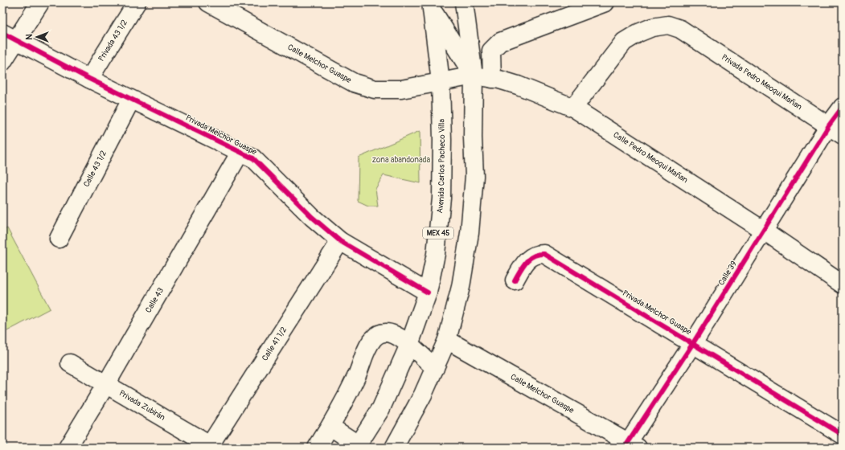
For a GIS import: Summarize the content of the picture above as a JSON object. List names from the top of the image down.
{
  "streets": {
    "street": [
      "Privada 43 1/2",
      "Calle Melchor Guaspe",
      "Privada Pedro Meoqui Mañan",
      "Privada Melchor Guaspe",
      "Calle Pedro Meoqui Mañan",
      "Avenida Carlos Pacheco Villa",
      "Calle 43 1/2",
      "MEX 45",
      "Calle 39",
      "Calle 43",
      "Calle 41 1/2",
      "Privada Zubirán"
    ]
  },
  "crossings": [
    ["Privada 43 1/2", "Privada Melchor Guaspe"],
    ["Calle Melchor Guaspe", "Calle Pedro Meoqui Mañan"],
    ["Calle Melchor Guaspe", "Avenida Carlos Pacheco Villa"],
    ["Calle Melchor Guaspe", "Calle 39"],
    ["Privada Pedro Meoqui Mañan", "Calle Pedro Meoqui Mañan"],
    ["Privada Pedro Meoqui Mañan", "Calle 39"],
    ["Privada Melchor Guaspe", "Avenida Carlos Pacheco Villa"],
    ["Privada Melchor Guaspe", "Calle 43 1/2"],
    ["Privada Melchor Guaspe", "Calle 39"],
    ["Privada Melchor Guaspe", "Calle 43"],
    ["Privada Melchor Guaspe", "Calle 41 1/2"],
    ["Calle Pedro Meoqui Mañan", "Avenida Carlos Pacheco Villa"],
    ["Calle Pedro Meoqui Mañan", "Calle 39"],
    ["Calle 43", "Privada Zubirán"],
    ["Calle 41 1/2", "Privada Zubirán"]
  ],
  "parks": ["zona abandonada"],
  "north": "left"
}
